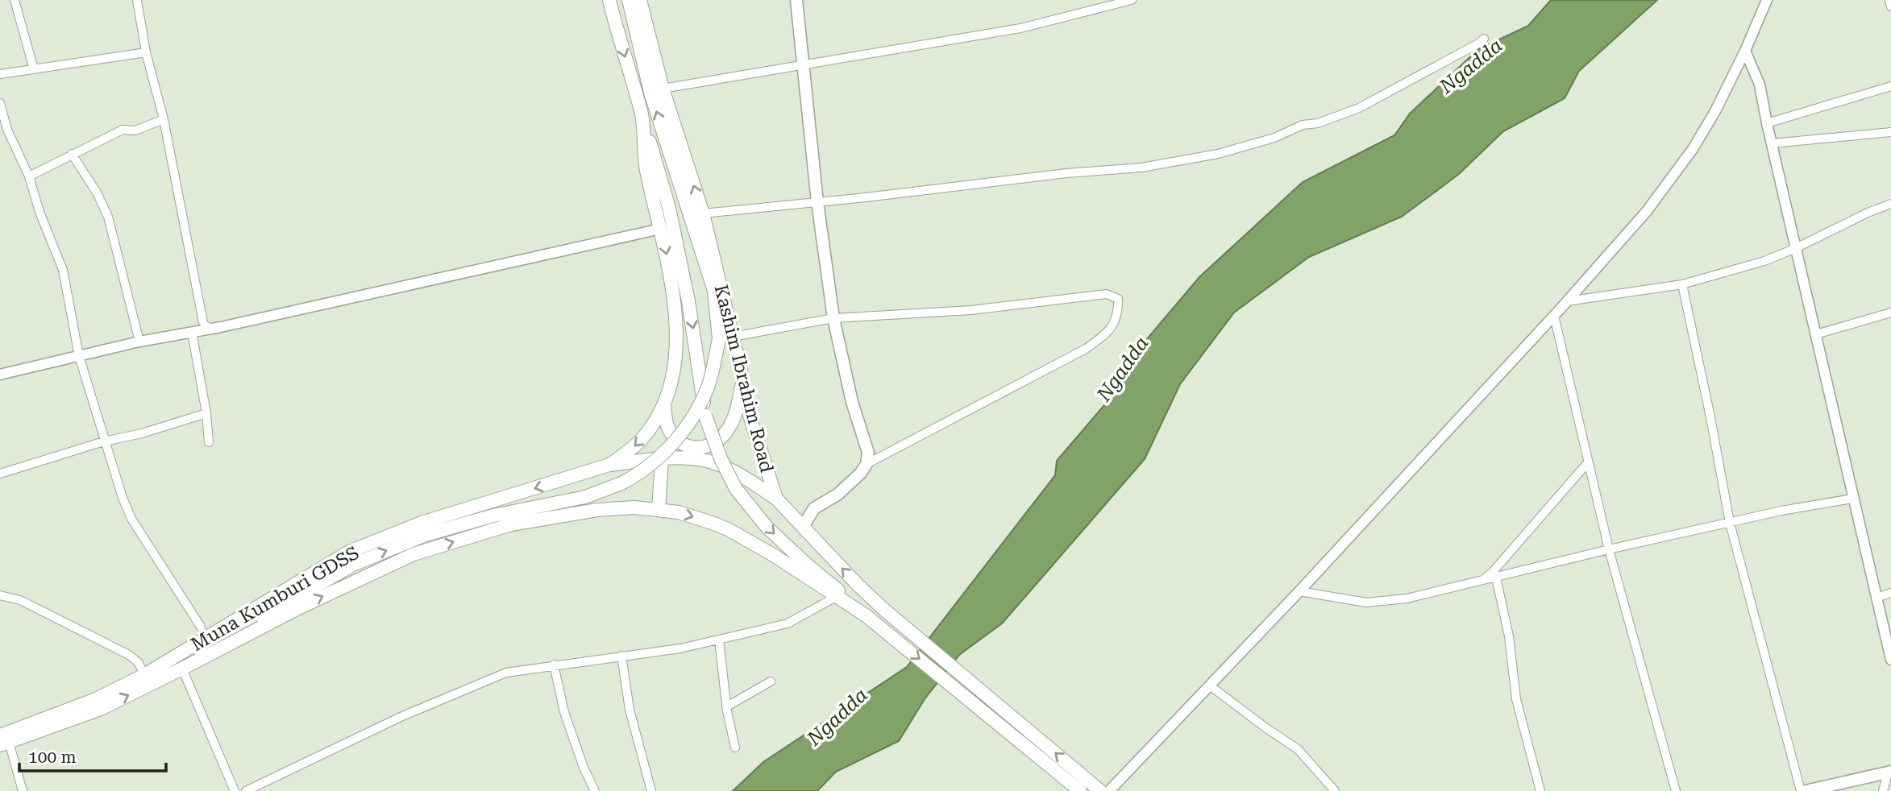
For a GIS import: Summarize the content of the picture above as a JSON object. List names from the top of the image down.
{
  "streets": {
    "highway": ["Kashim Ibrahim Road", "Muna Kumburi GDSS"]
  },
  "water": ["Ngadda"],
  "scale_bar": "100 m"
}
